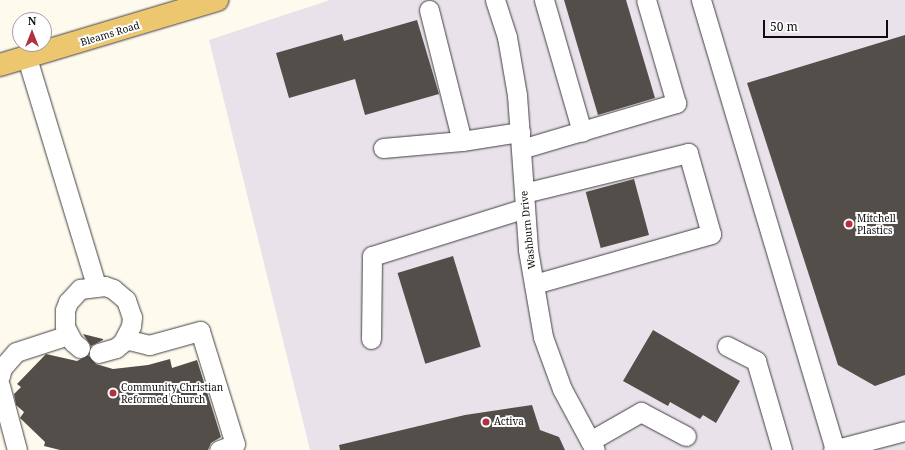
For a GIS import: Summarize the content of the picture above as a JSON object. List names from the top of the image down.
{
  "streets": {
    "main road": ["Bleams Road"],
    "street": ["Washburn Drive"]
  },
  "places": ["Mitchell Plastics", "Community Christian Reformed Church", "Activa"],
  "scale_bar": "50 m",
  "north": "top"
}
